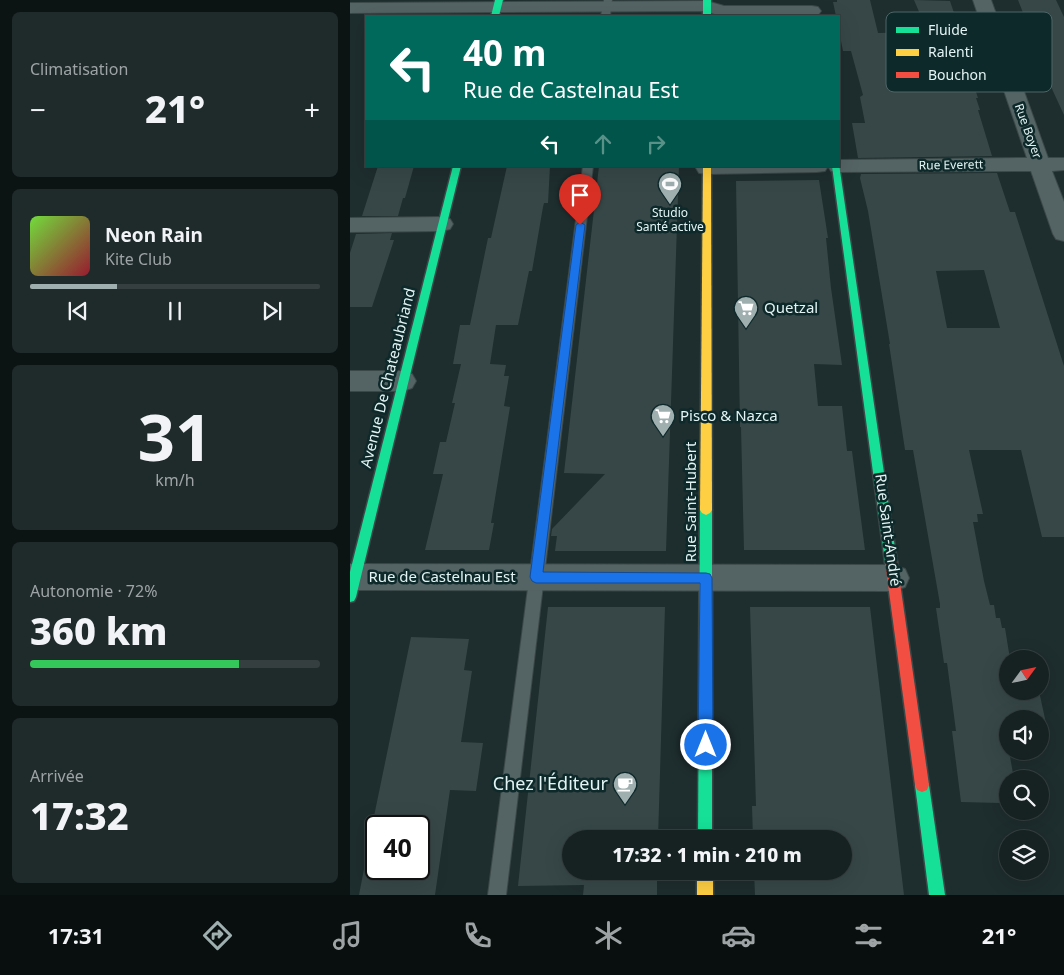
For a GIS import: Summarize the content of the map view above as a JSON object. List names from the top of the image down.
{
  "streets": {
    "street": [
      "Rue Boyer",
      "Rue Everett",
      "Avenue De Chateaubriand",
      "Rue Saint-Hubert",
      "Rue Saint-André",
      "Rue de Castelnau Est"
    ]
  },
  "crossings": [
    ["Rue Boyer", "Rue Everett"],
    ["Avenue De Chateaubriand", "Rue de Castelnau Est"],
    ["Rue Saint-Hubert", "Rue de Castelnau Est"],
    ["Rue Saint-André", "Rue de Castelnau Est"]
  ],
  "places": {
    "sports": ["Studio Santé active"],
    "supermarket": ["Quetzal", "Pisco & Nazca"],
    "cafe": ["Chez l'Éditeur"]
  },
  "legend": ["Fluide", "Ralenti", "Bouchon"],
  "north": "top right",
  "page": {
    "tile": [
      "Climatisation",
      ["31", "km/h"],
      ["Autonomie · 72%", "360 km"],
      ["Arrivée", "17:32"]
    ],
    "turn": ["40 m", "Rue de Castelnau Est"],
    "heat": ["−", "21°", "+"],
    "song": ["Neon Rain", "Kite Club"],
    "limit": "40",
    "trip": "17:32 · 1 min · 210 m",
    "tabs": ["17:31", "21°"]
  }
}
